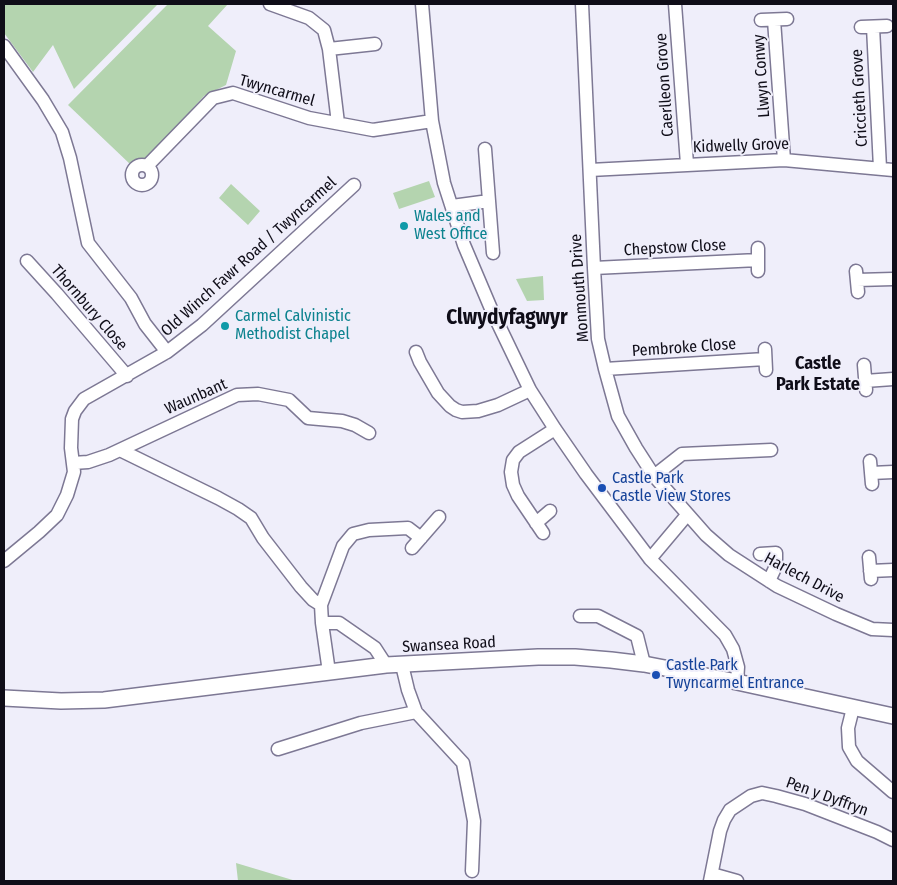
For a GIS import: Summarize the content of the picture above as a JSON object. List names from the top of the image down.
{
  "streets": {
    "street": [
      "Llwyn Conwy",
      "Caerlleon Grove",
      "Twyncarmel",
      "Criccieth Grove",
      "Kidwelly Grove",
      "Chepstow Close",
      "Old Winch Fawr Road / Twyncarmel",
      "Monmouth Drive",
      "Thornbury Close",
      "Pembroke Close",
      "Waunbant",
      "Harlech Drive",
      "Swansea Road",
      "Pen y Dyffryn"
    ]
  },
  "crossings": [
    ["Llwyn Conwy", "Kidwelly Grove"],
    ["Caerlleon Grove", "Kidwelly Grove"],
    ["Criccieth Grove", "Kidwelly Grove"],
    ["Kidwelly Grove", "Monmouth Drive"],
    ["Chepstow Close", "Monmouth Drive"],
    ["Old Winch Fawr Road / Twyncarmel", "Thornbury Close"],
    ["Old Winch Fawr Road / Twyncarmel", "Waunbant"],
    ["Monmouth Drive", "Pembroke Close"],
    ["Monmouth Drive", "Harlech Drive"],
    ["Swansea Road", "Pen y Dyffryn"]
  ],
  "districts": ["Clwydyfagwyr", "Castle Park Estate"],
  "places": [
    "Wales and West Office",
    "Carmel Calvinistic Methodist Chapel",
    "Castle Park Castle View Stores",
    "Castle Park Twyncarmel Entrance"
  ]
}
